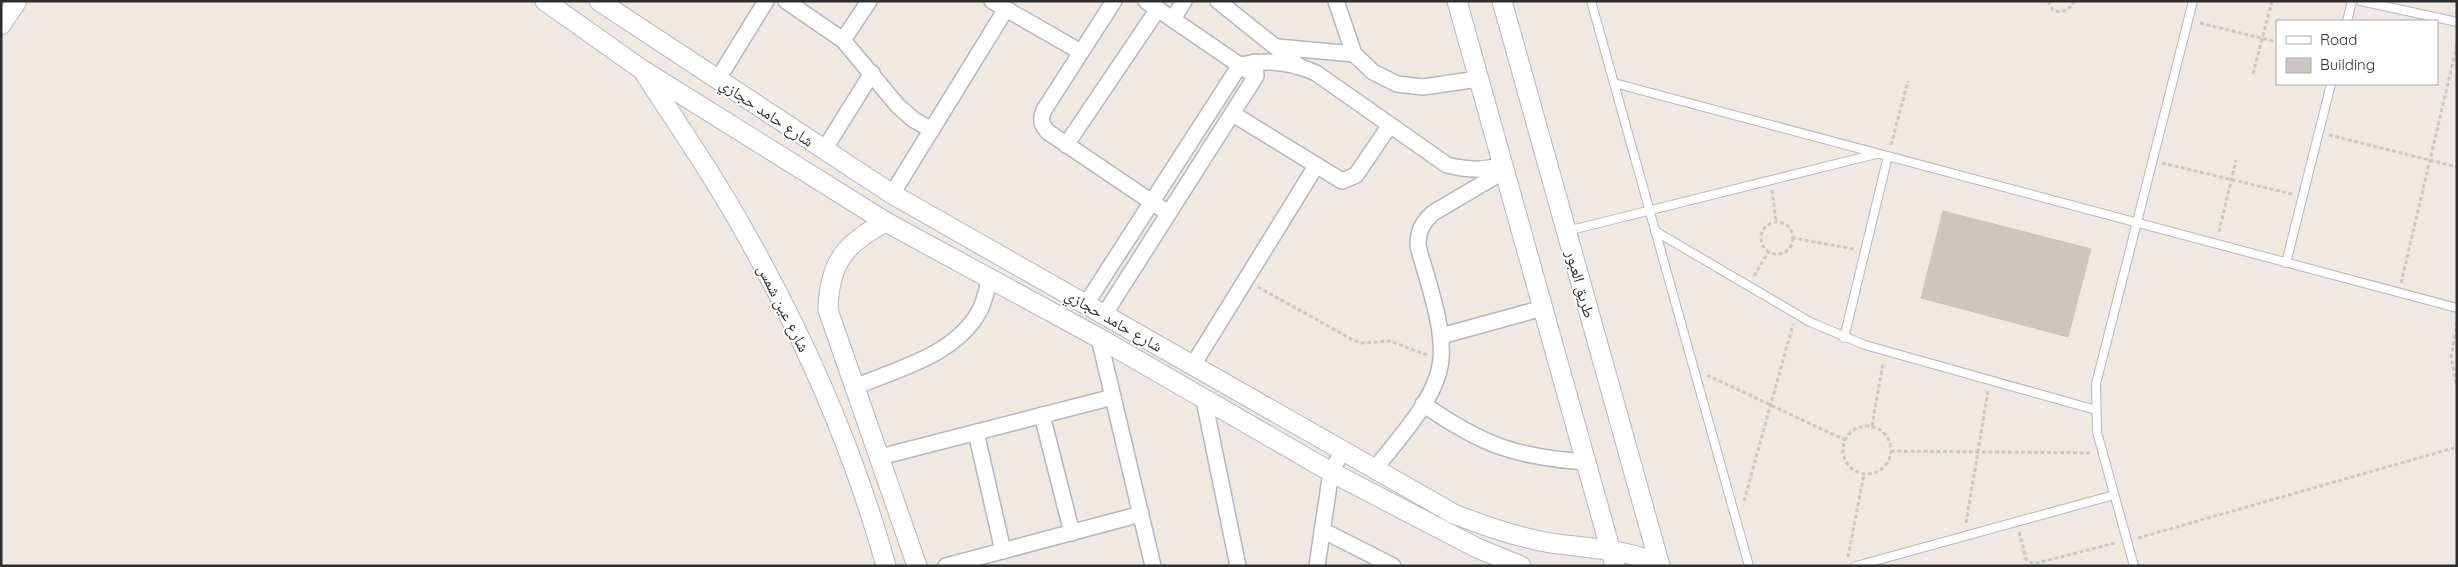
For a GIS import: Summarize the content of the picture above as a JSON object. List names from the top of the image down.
{
  "streets": {
    "street": ["شارع حامد حجازي", "طريق العبور", "شارع عين شمس"]
  },
  "crossings": [
    ["شارع حامد حجازي", "طريق العبور"],
    ["شارع حامد حجازي", "شارع عين شمس"]
  ],
  "legend": ["Road", "Building"]
}
